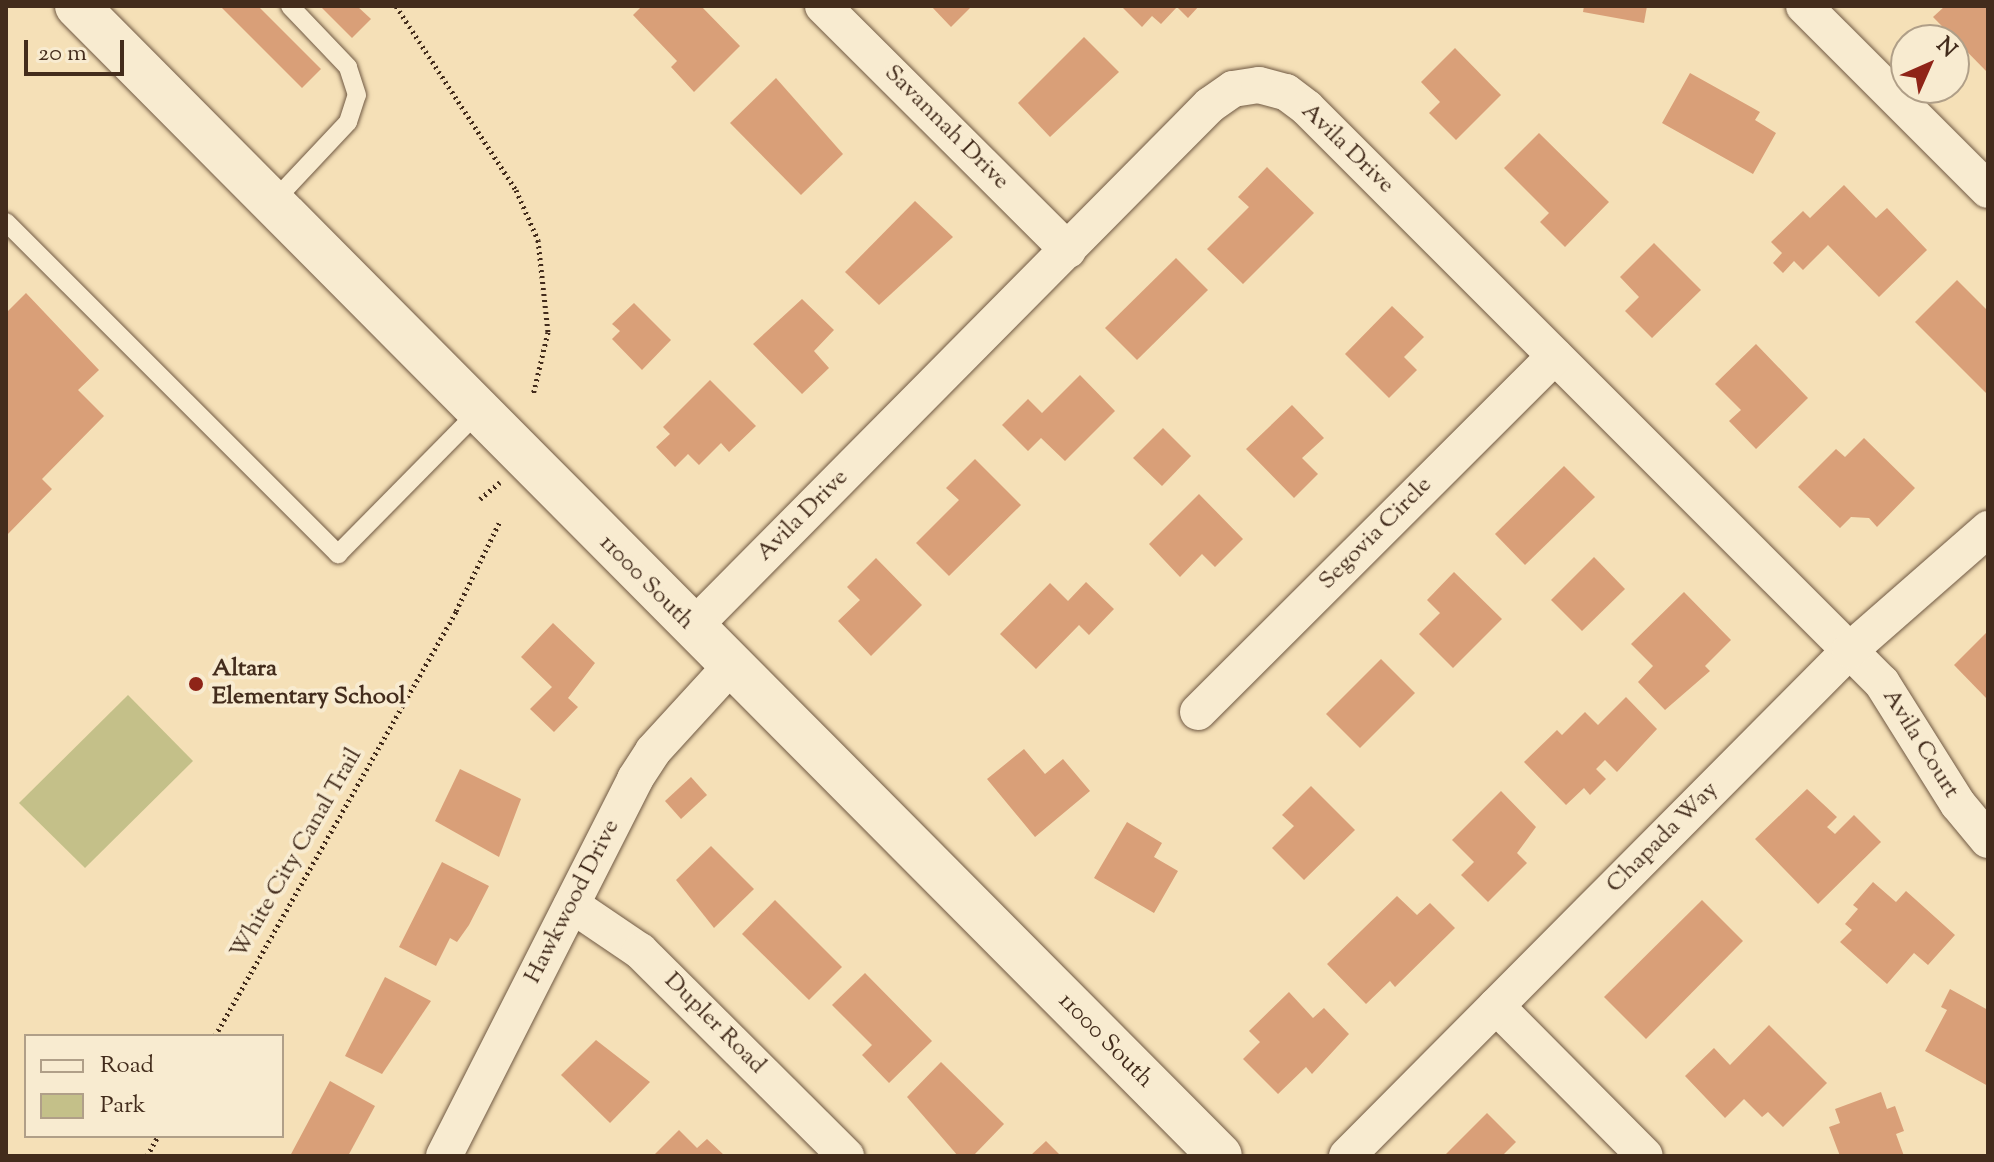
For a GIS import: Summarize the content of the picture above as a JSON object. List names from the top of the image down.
{
  "streets": {
    "street": [
      "Savannah Drive",
      "Avila Drive",
      "Segovia Circle",
      "11000 South",
      "Avila Court",
      "Chapada Way",
      "Hawkwood Drive",
      "Dupler Road"
    ],
    "path": ["White City Canal Trail"]
  },
  "crossings": [
    ["Savannah Drive", "Avila Drive"],
    ["Avila Drive", "Segovia Circle"],
    ["Avila Drive", "11000 South"],
    ["Avila Drive", "Avila Court"],
    ["Avila Drive", "Chapada Way"],
    ["11000 South", "Hawkwood Drive"],
    ["Avila Court", "Chapada Way"],
    ["Hawkwood Drive", "Dupler Road"]
  ],
  "places": ["Altara Elementary School"],
  "legend": ["Road", "Park"],
  "scale_bar": "20 m",
  "north": "top right"
}
